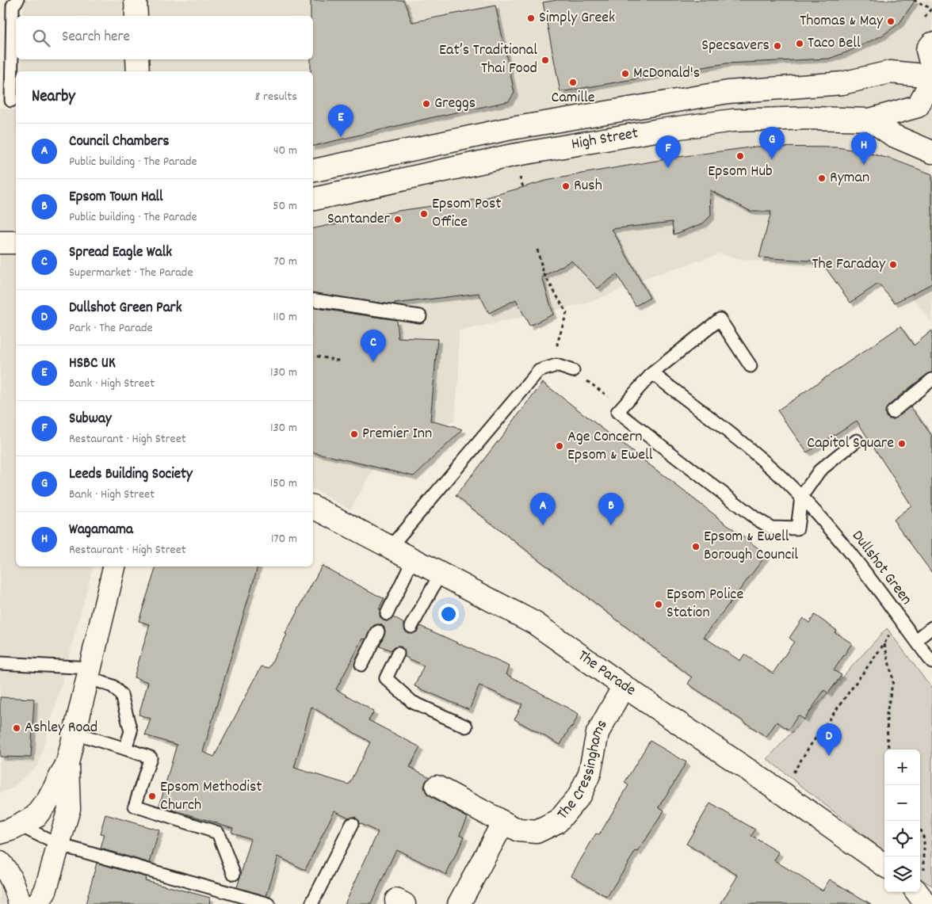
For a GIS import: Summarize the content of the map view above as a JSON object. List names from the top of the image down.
{
  "streets": {
    "main road": ["High Street", "The Parade", "The Cressinghams"],
    "lane": ["Dullshot Green"]
  },
  "crossings": [
    ["The Parade", "The Cressinghams"]
  ],
  "places": [
    "Simply Greek",
    "Thomas & May",
    "Taco Bell",
    "Specsavers",
    "Eat’s Traditional Thai Food",
    "McDonald's",
    "Camille",
    "Greggs",
    "Epsom Hub",
    "Ryman",
    "Rush",
    "Epsom Post Office",
    "Santander",
    "The Faraday",
    "Premier Inn",
    "Capitol Square",
    "Age Concern Epsom & Ewell",
    "Epsom & Ewell Borough Council",
    "Epsom Police Station",
    "Ashley Road",
    "Epsom Methodist Church"
  ],
  "page": {
    "search": "Search here",
    "heading": ["Nearby", "8 results"],
    "pins": [
      "E",
      "G",
      "H",
      "F",
      "C",
      "A",
      "B",
      "D"
    ],
    "list": [
      {
        "mark": "A",
        "name": "Council Chambers",
        "note": "Public building · The Parade",
        "value": "40 m"
      },
      {
        "mark": "B",
        "name": "Epsom Town Hall",
        "note": "Public building · The Parade",
        "value": "50 m"
      },
      {
        "mark": "C",
        "name": "Spread Eagle Walk",
        "note": "Supermarket · The Parade",
        "value": "70 m"
      },
      {
        "mark": "D",
        "name": "Dullshot Green Park",
        "note": "Park · The Parade",
        "value": "110 m"
      },
      {
        "mark": "E",
        "name": "HSBC UK",
        "note": "Bank · High Street",
        "value": "130 m"
      },
      {
        "mark": "F",
        "name": "Subway",
        "note": "Restaurant · High Street",
        "value": "130 m"
      },
      {
        "mark": "G",
        "name": "Leeds Building Society",
        "note": "Bank · High Street",
        "value": "150 m"
      },
      {
        "mark": "H",
        "name": "Wagamama",
        "note": "Restaurant · High Street",
        "value": "170 m"
      }
    ],
    "map_buttons": ["+", "−"]
  }
}
